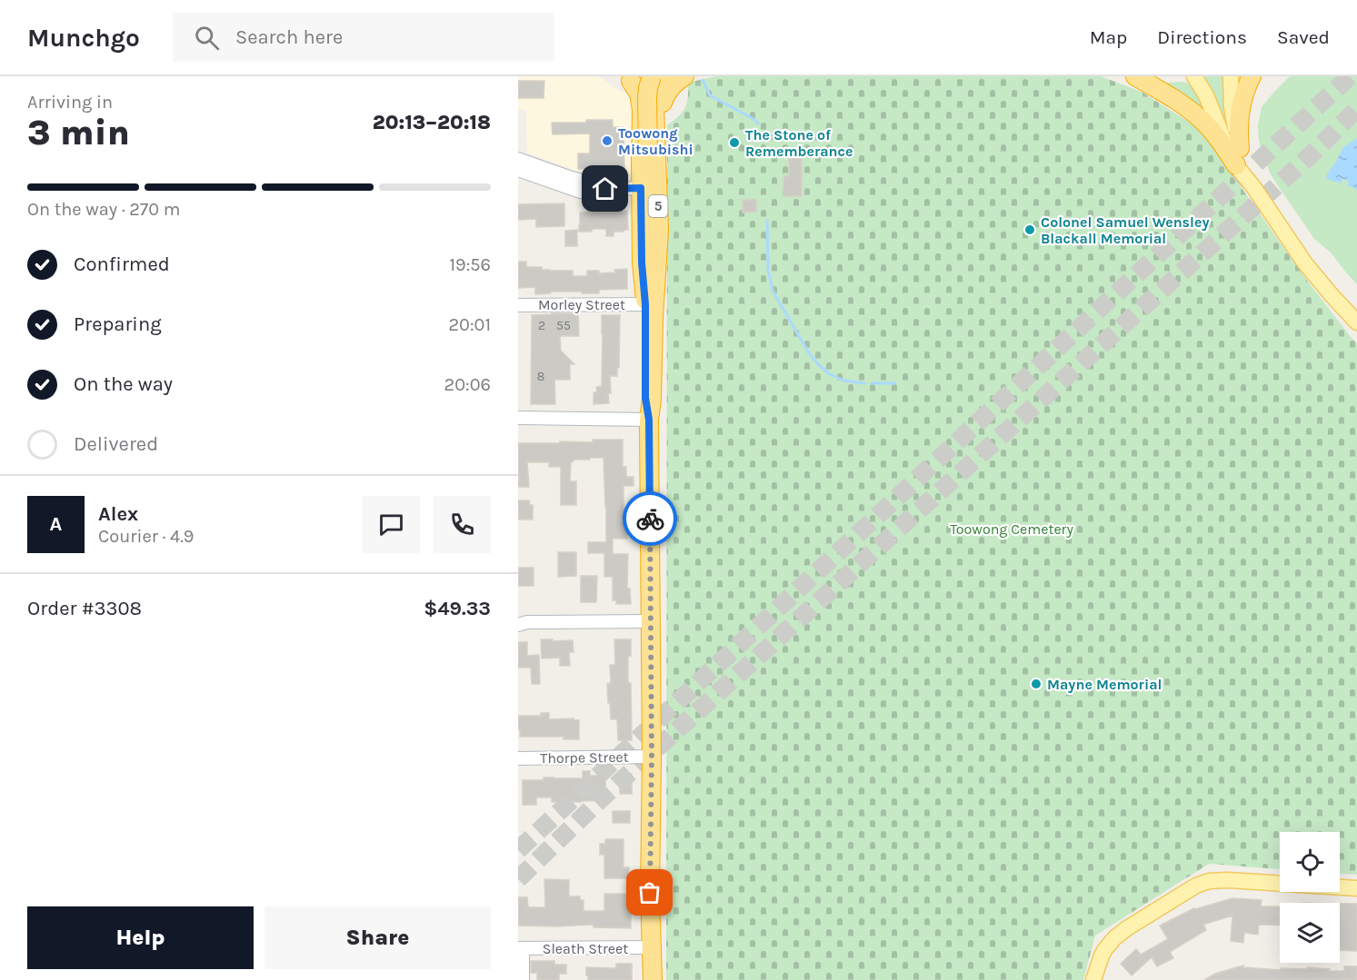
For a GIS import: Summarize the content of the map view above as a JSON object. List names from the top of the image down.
{
  "streets": {
    "highway": ["5"],
    "street": ["Morley Street", "Thorpe Street", "Sleath Street"]
  },
  "crossings": [
    ["5", "Morley Street"],
    ["5", "Thorpe Street"],
    ["5", "Sleath Street"]
  ],
  "parks": ["Toowong Cemetery"],
  "places": [
    "Toowong Mitsubishi",
    "The Stone of Rememberance",
    "Colonel Samuel Wensley Blackall Memorial",
    "Mayne Memorial"
  ],
  "house_numbers": ["2", "55", "8"],
  "page": {
    "header": "Munchgo",
    "search": "Search here",
    "nav": ["Map", "Directions", "Saved"],
    "heading": ["3 min", "Arriving in", "20:13–20:18"],
    "panel": [
      "Alex",
      "Courier · 4.9",
      "Order #3308",
      "$49.33"
    ],
    "bar": "On the way · 270 m",
    "list": [
      ["Confirmed", "19:56"],
      ["Preparing", "20:01"],
      ["On the way", "20:06"],
      "Delivered"
    ],
    "round": "A",
    "buttons": ["Help", "Share"]
  }
}
